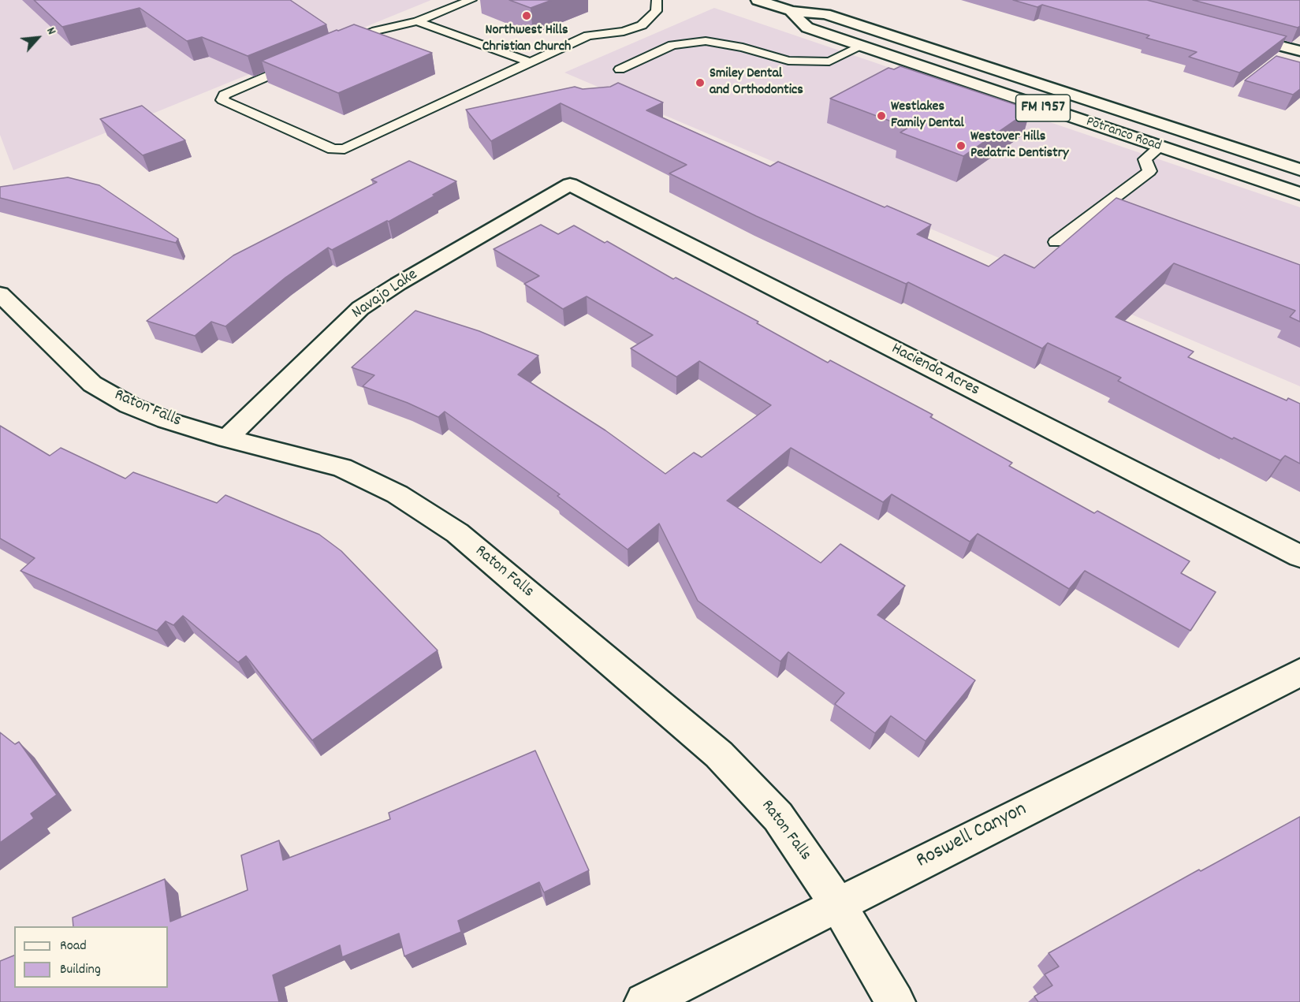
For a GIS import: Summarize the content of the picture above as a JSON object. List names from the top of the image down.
{
  "streets": {
    "street": [
      "FM 1957",
      "Potranco Road",
      "Navajo Lake",
      "Hacienda Acres",
      "Raton Falls",
      "Roswell Canyon"
    ]
  },
  "crossings": [
    ["Navajo Lake", "Hacienda Acres"],
    ["Navajo Lake", "Raton Falls"],
    ["Raton Falls", "Roswell Canyon"]
  ],
  "places": [
    "Northwest Hills Christian Church",
    "Smiley Dental and Orthodontics",
    "Westlakes Family Dental",
    "Westover Hills Pedatric Dentistry"
  ],
  "legend": ["Road", "Building"],
  "north": "top right"
}
